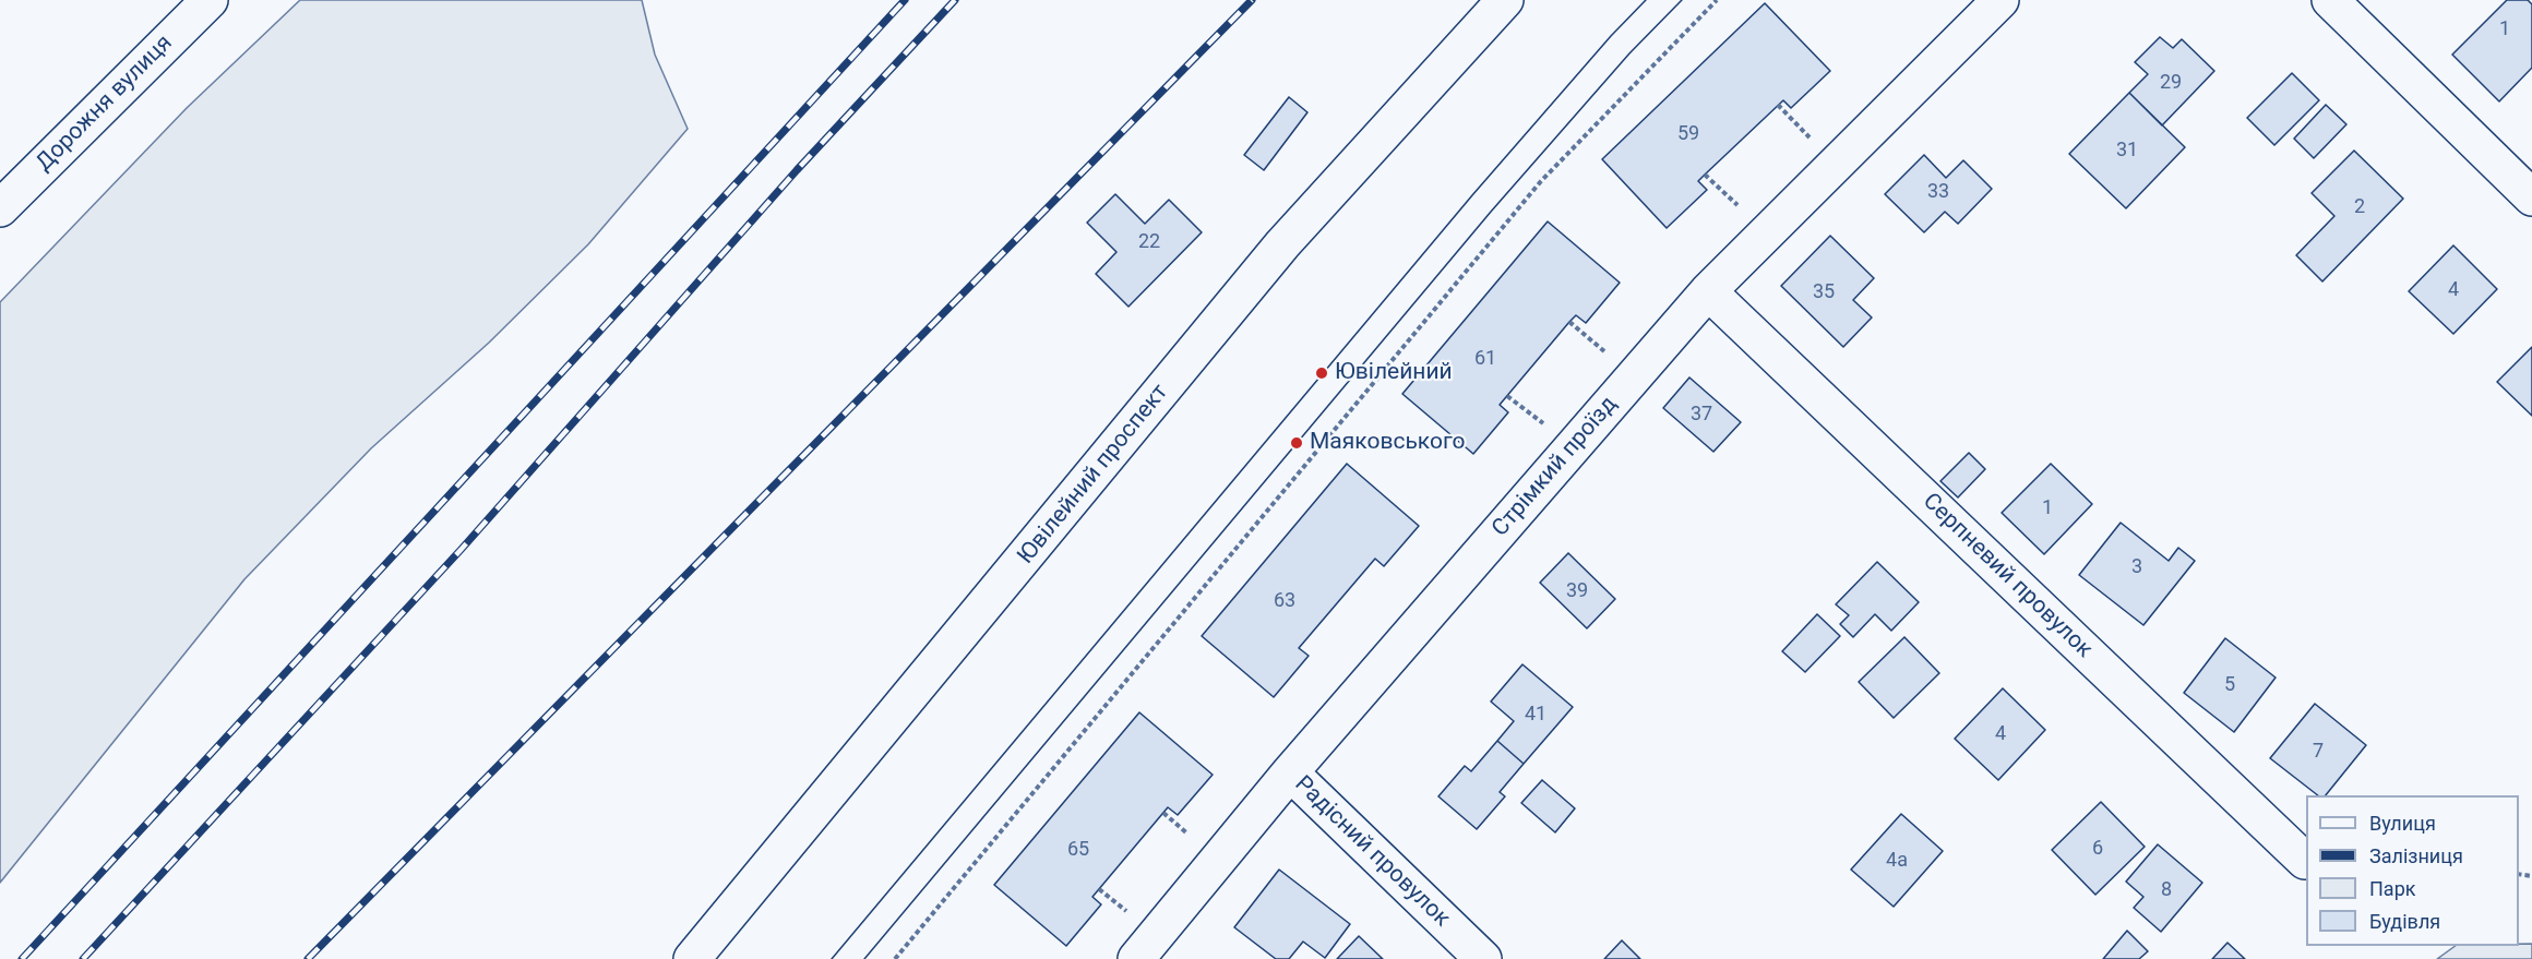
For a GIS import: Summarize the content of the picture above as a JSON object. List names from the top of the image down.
{
  "streets": {
    "street": [
      "Дорожня вулиця",
      "Стрімкий проїзд",
      "Ювілейний проспект",
      "Серпневий провулок",
      "Радісний провулок"
    ]
  },
  "crossings": [
    ["Стрімкий проїзд", "Серпневий провулок"],
    ["Стрімкий проїзд", "Радісний провулок"]
  ],
  "places": ["Ювілейний", "Маяковського"],
  "house_numbers": [
    "1",
    "29",
    "59",
    "31",
    "33",
    "2",
    "22",
    "4",
    "35",
    "61",
    "37",
    "1",
    "3",
    "39",
    "63",
    "5",
    "41",
    "4",
    "7",
    "6",
    "65",
    "4а",
    "8"
  ],
  "legend": [
    "Вулиця",
    "Залізниця",
    "Парк",
    "Будівля"
  ]
}
